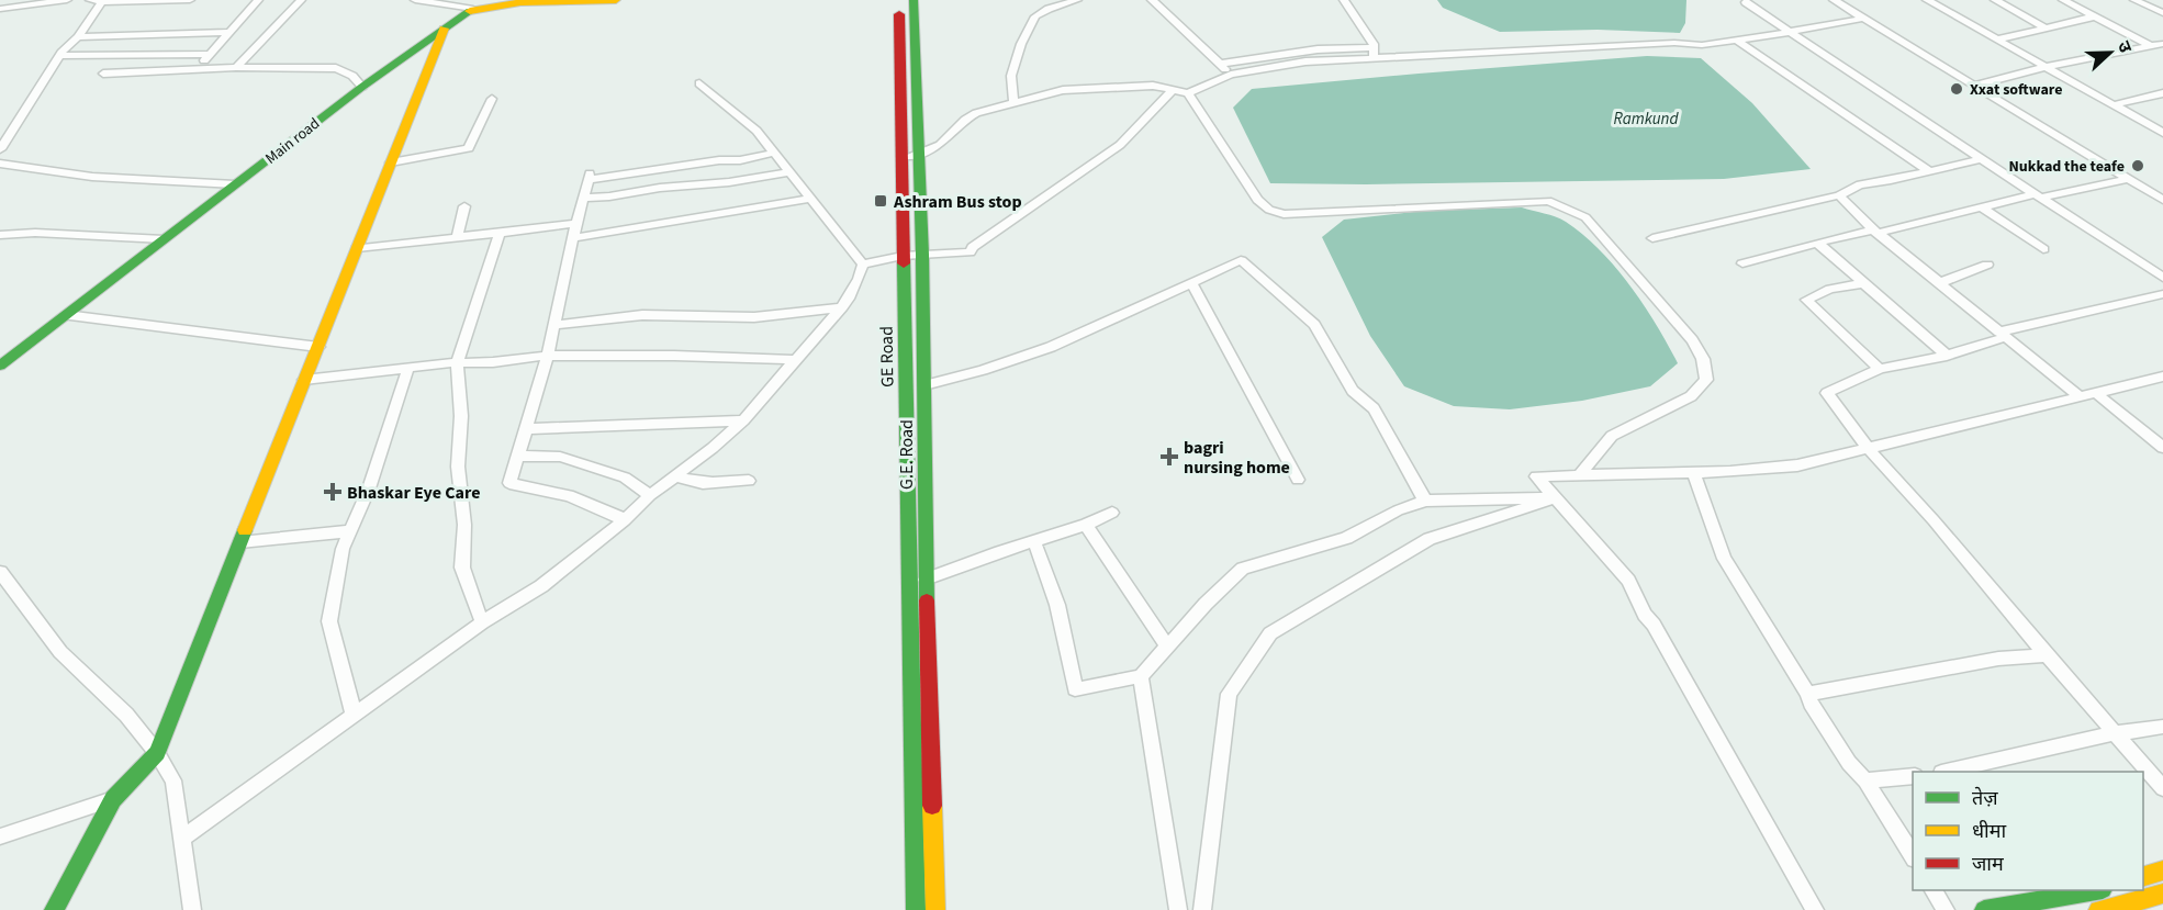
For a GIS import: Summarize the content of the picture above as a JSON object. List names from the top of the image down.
{
  "streets": {
    "main road": ["Main road", "GE Road", "G.E. Road"]
  },
  "water": ["Ramkund"],
  "places": {
    "other": ["Xxat software", "Nukkad the teafe"],
    "transit": ["Ashram Bus stop"],
    "health": ["bagri nursing home", "Bhaskar Eye Care"]
  },
  "legend": ["तेज़", "धीमा", "जाम"],
  "north": "right"
}
